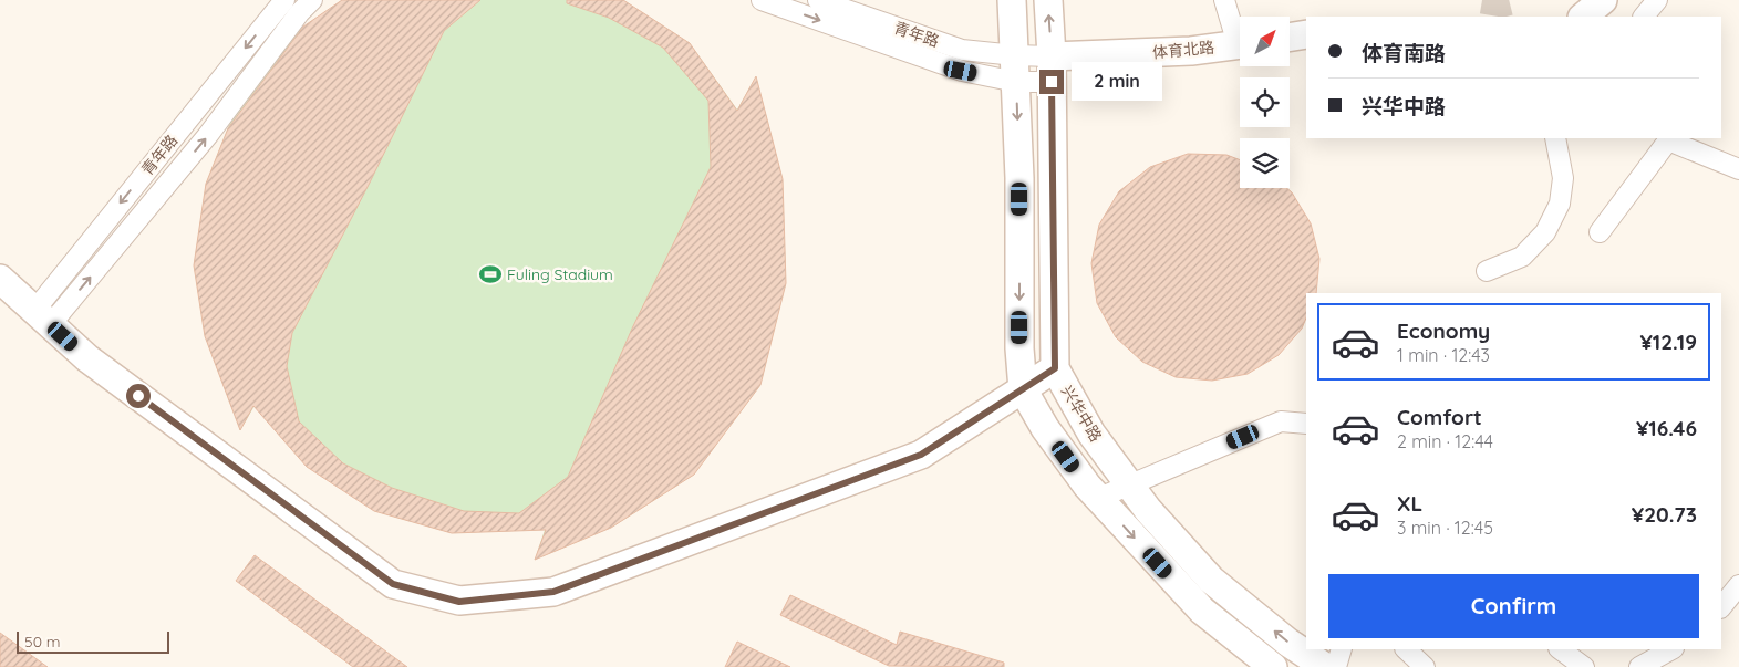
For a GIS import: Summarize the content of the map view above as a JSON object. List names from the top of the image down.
{
  "streets": {
    "main road": ["体育北路", "兴华中路"],
    "street": ["青年路"]
  },
  "crossings": [
    ["青年路", "体育北路"],
    ["青年路", "兴华中路"],
    ["体育北路", "兴华中路"]
  ],
  "places": {
    "sports": ["Fuling Stadium"]
  },
  "scale_bar": "50 m",
  "north": "top right",
  "page": {
    "banner": ["体育南路", "兴华中路"],
    "bubble": "2 min",
    "list": [
      {
        "name": "Economy",
        "note": "1 min · 12:43",
        "value": "¥12.19"
      },
      {
        "name": "Comfort",
        "note": "2 min · 12:44",
        "value": "¥16.46"
      },
      {
        "name": "XL",
        "note": "3 min · 12:45",
        "value": "¥20.73"
      }
    ],
    "buttons": "Confirm",
    "scale": "50 m"
  }
}
